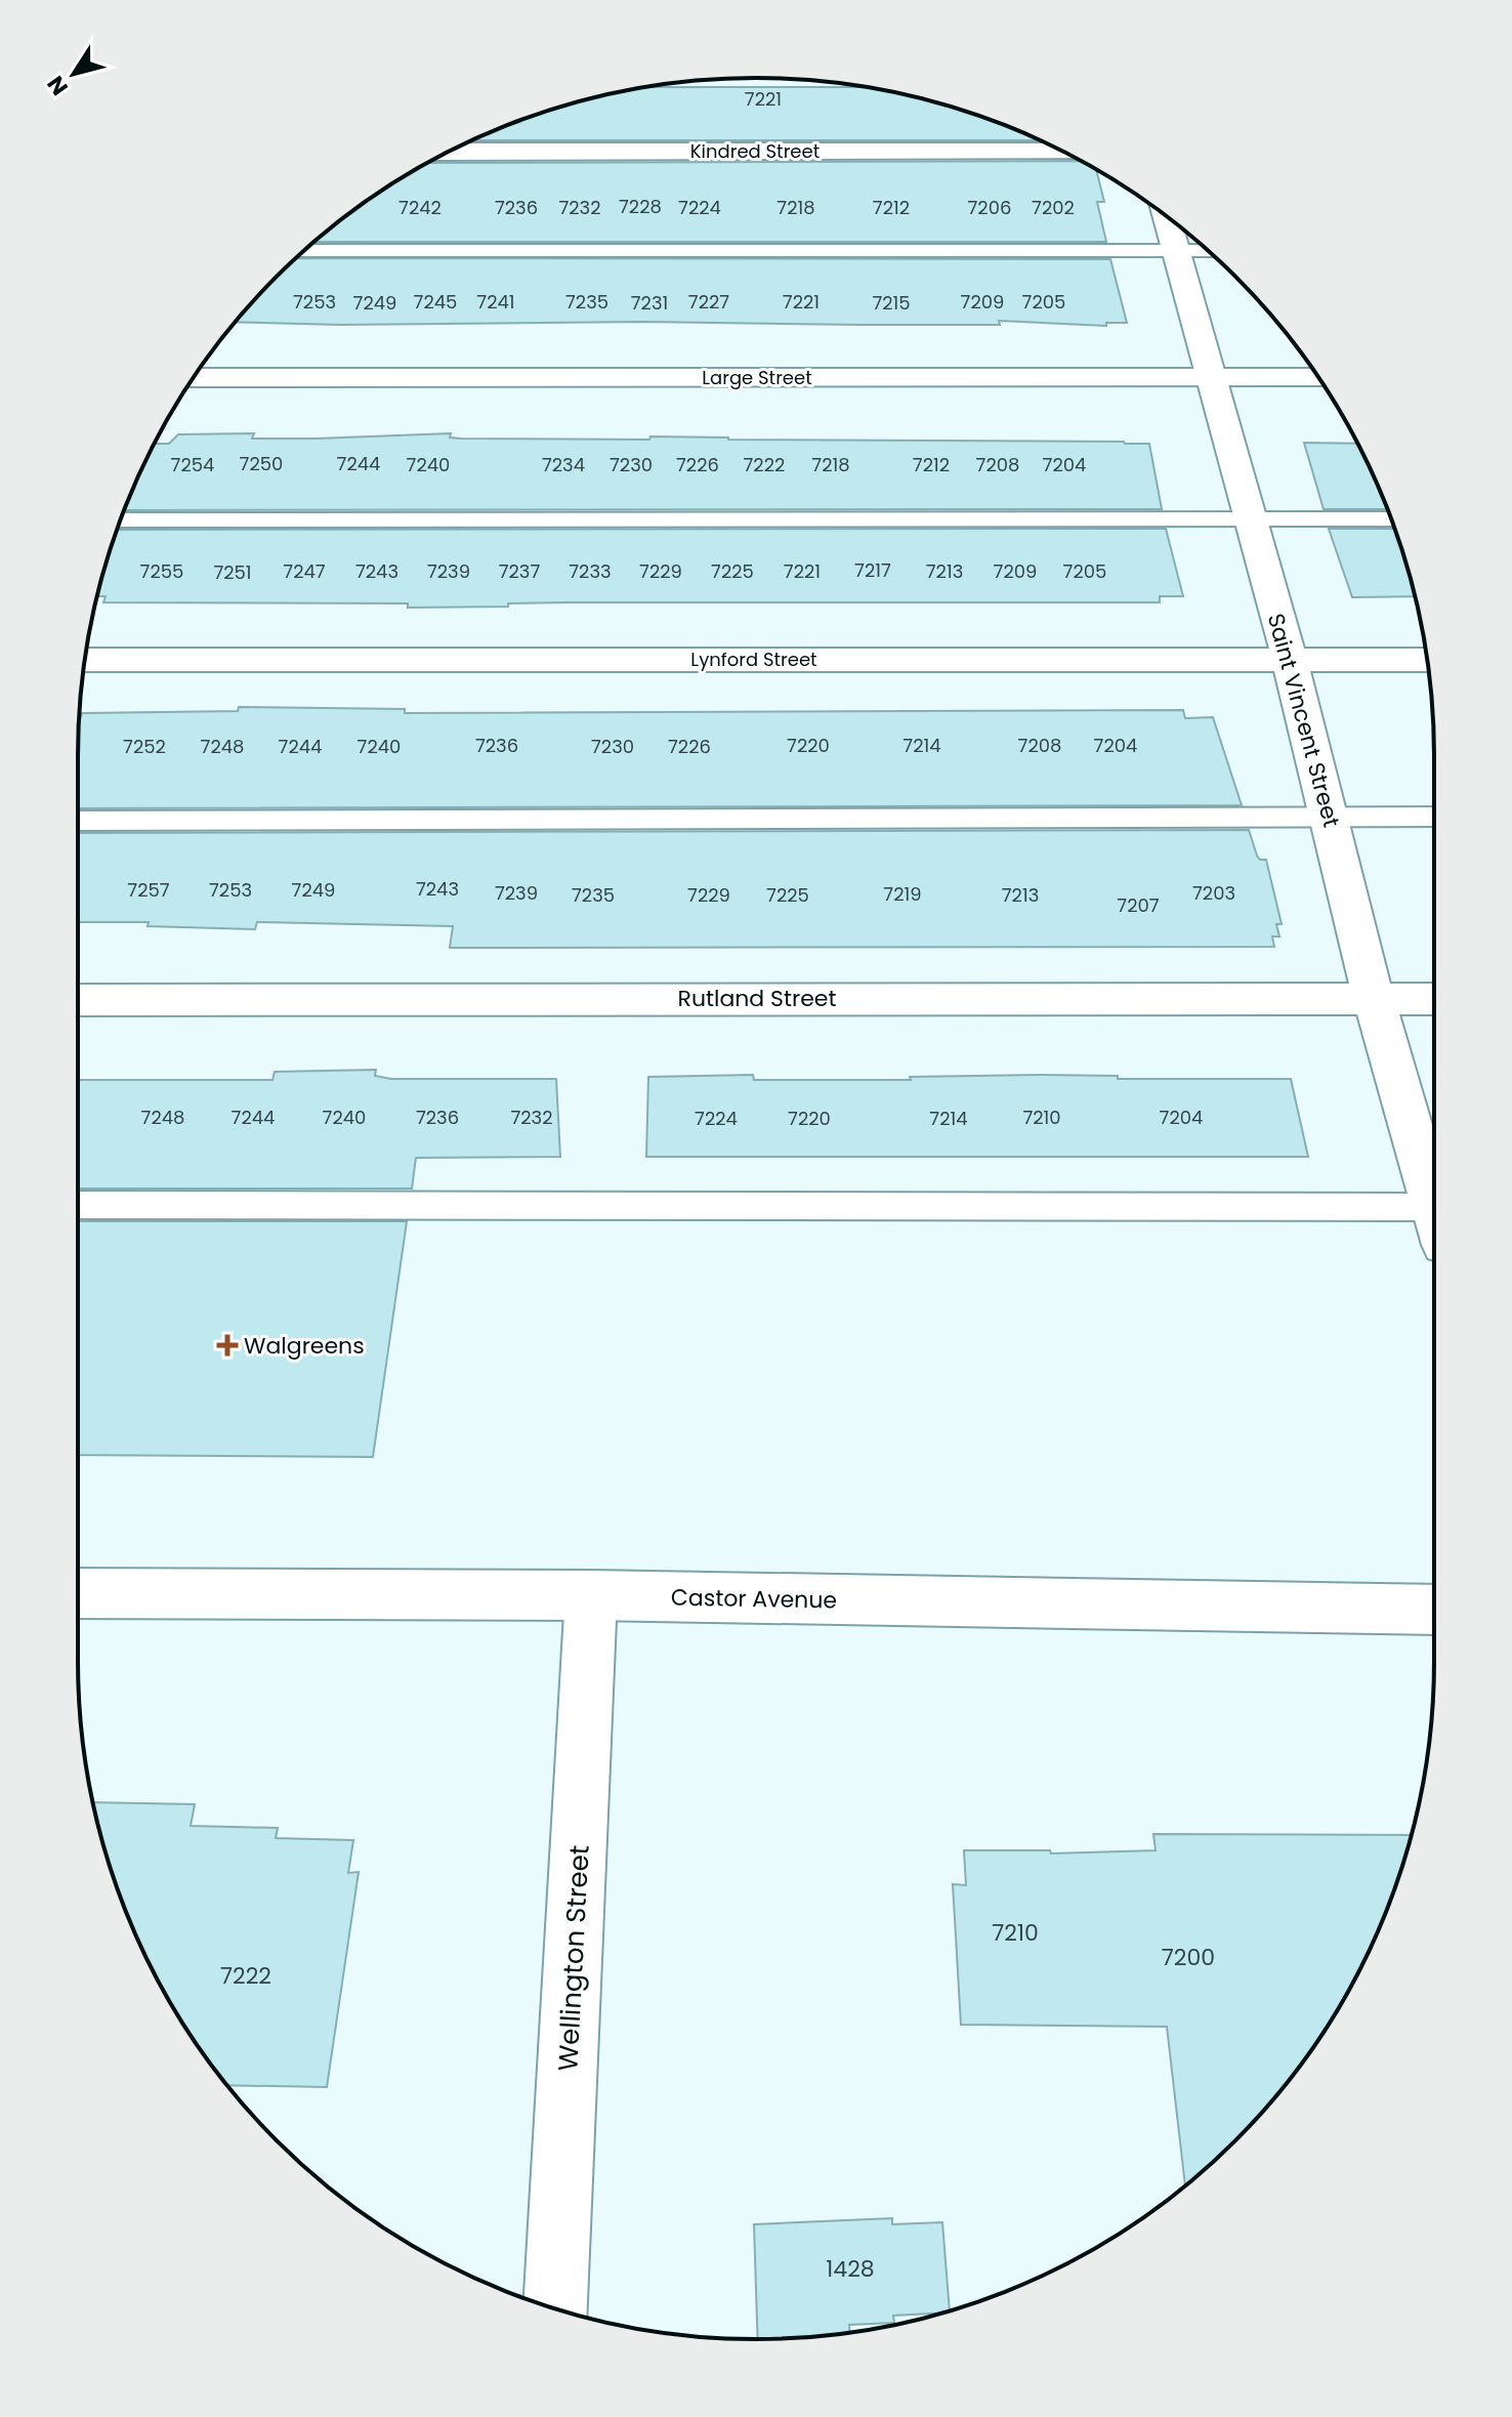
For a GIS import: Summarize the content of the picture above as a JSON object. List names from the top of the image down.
{
  "streets": {
    "street": [
      "Kindred Street",
      "Large Street",
      "Lynford Street",
      "Saint Vincent Street",
      "Rutland Street",
      "Castor Avenue",
      "Wellington Street"
    ]
  },
  "crossings": [
    ["Large Street", "Saint Vincent Street"],
    ["Lynford Street", "Saint Vincent Street"],
    ["Saint Vincent Street", "Rutland Street"],
    ["Castor Avenue", "Wellington Street"]
  ],
  "places": {
    "health": ["Walgreens"]
  },
  "house_numbers": [
    "7221",
    "7228",
    "7242",
    "7236",
    "7232",
    "7224",
    "7218",
    "7212",
    "7206",
    "7202",
    "7253",
    "7245",
    "7241",
    "7235",
    "7227",
    "7221",
    "7209",
    "7205",
    "7249",
    "7231",
    "7215",
    "7250",
    "7244",
    "7254",
    "7240",
    "7234",
    "7230",
    "7226",
    "7222",
    "7218",
    "7212",
    "7208",
    "7204",
    "7217",
    "7255",
    "7247",
    "7243",
    "7239",
    "7237",
    "7233",
    "7229",
    "7225",
    "7221",
    "7213",
    "7209",
    "7205",
    "7251",
    "7236",
    "7220",
    "7214",
    "7208",
    "7204",
    "7252",
    "7248",
    "7244",
    "7240",
    "7230",
    "7226",
    "7243",
    "7257",
    "7253",
    "7249",
    "7239",
    "7203",
    "7219",
    "7235",
    "7229",
    "7225",
    "7213",
    "7207",
    "7248",
    "7244",
    "7240",
    "7236",
    "7232",
    "7210",
    "7204",
    "7224",
    "7220",
    "7214",
    "7210",
    "7200",
    "7222",
    "1428"
  ],
  "north": "bottom left"
}
